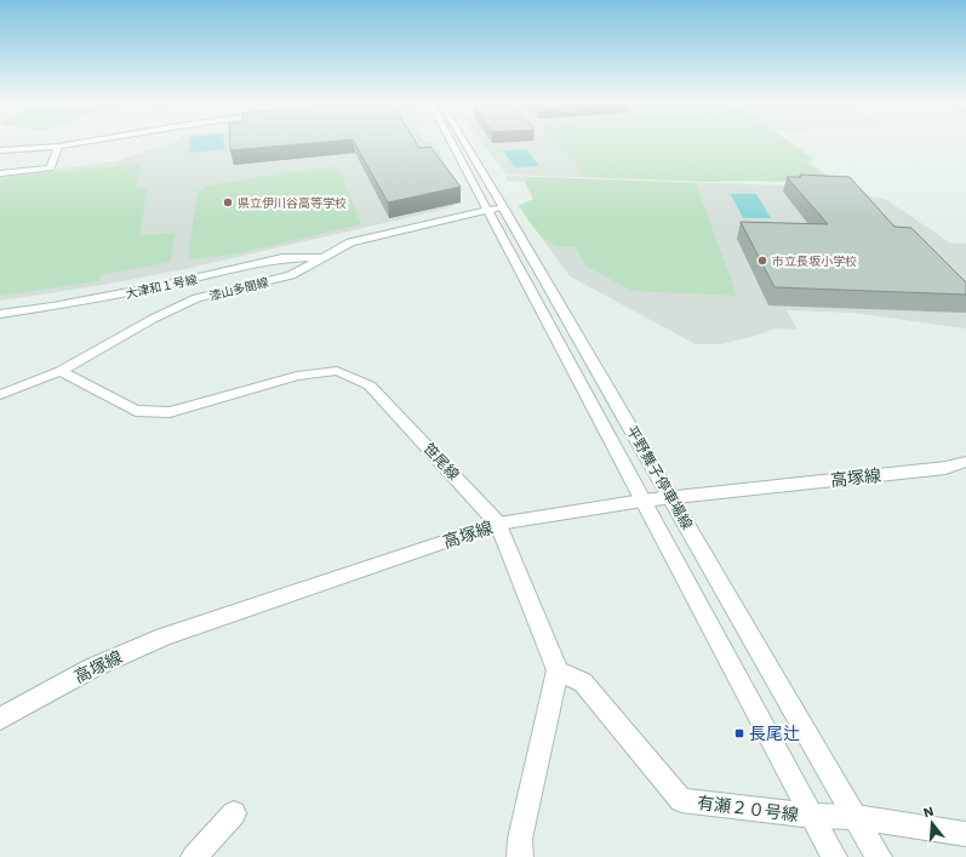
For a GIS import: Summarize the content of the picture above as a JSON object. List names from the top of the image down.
{
  "streets": {
    "street": [
      "大津和１号線",
      "漆山多聞線",
      "笹尾線",
      "平野舞子停車場線",
      "高塚線",
      "有瀬２０号線"
    ]
  },
  "crossings": [
    ["大津和１号線", "漆山多聞線"],
    ["漆山多聞線", "笹尾線"],
    ["漆山多聞線", "平野舞子停車場線"],
    ["笹尾線", "高塚線"],
    ["笹尾線", "有瀬２０号線"],
    ["平野舞子停車場線", "高塚線"],
    ["平野舞子停車場線", "有瀬２０号線"]
  ],
  "places": {
    "other": ["県立伊川谷高等学校", "市立長坂小学校"],
    "transit": ["長尾辻"]
  },
  "north": "top"
}
